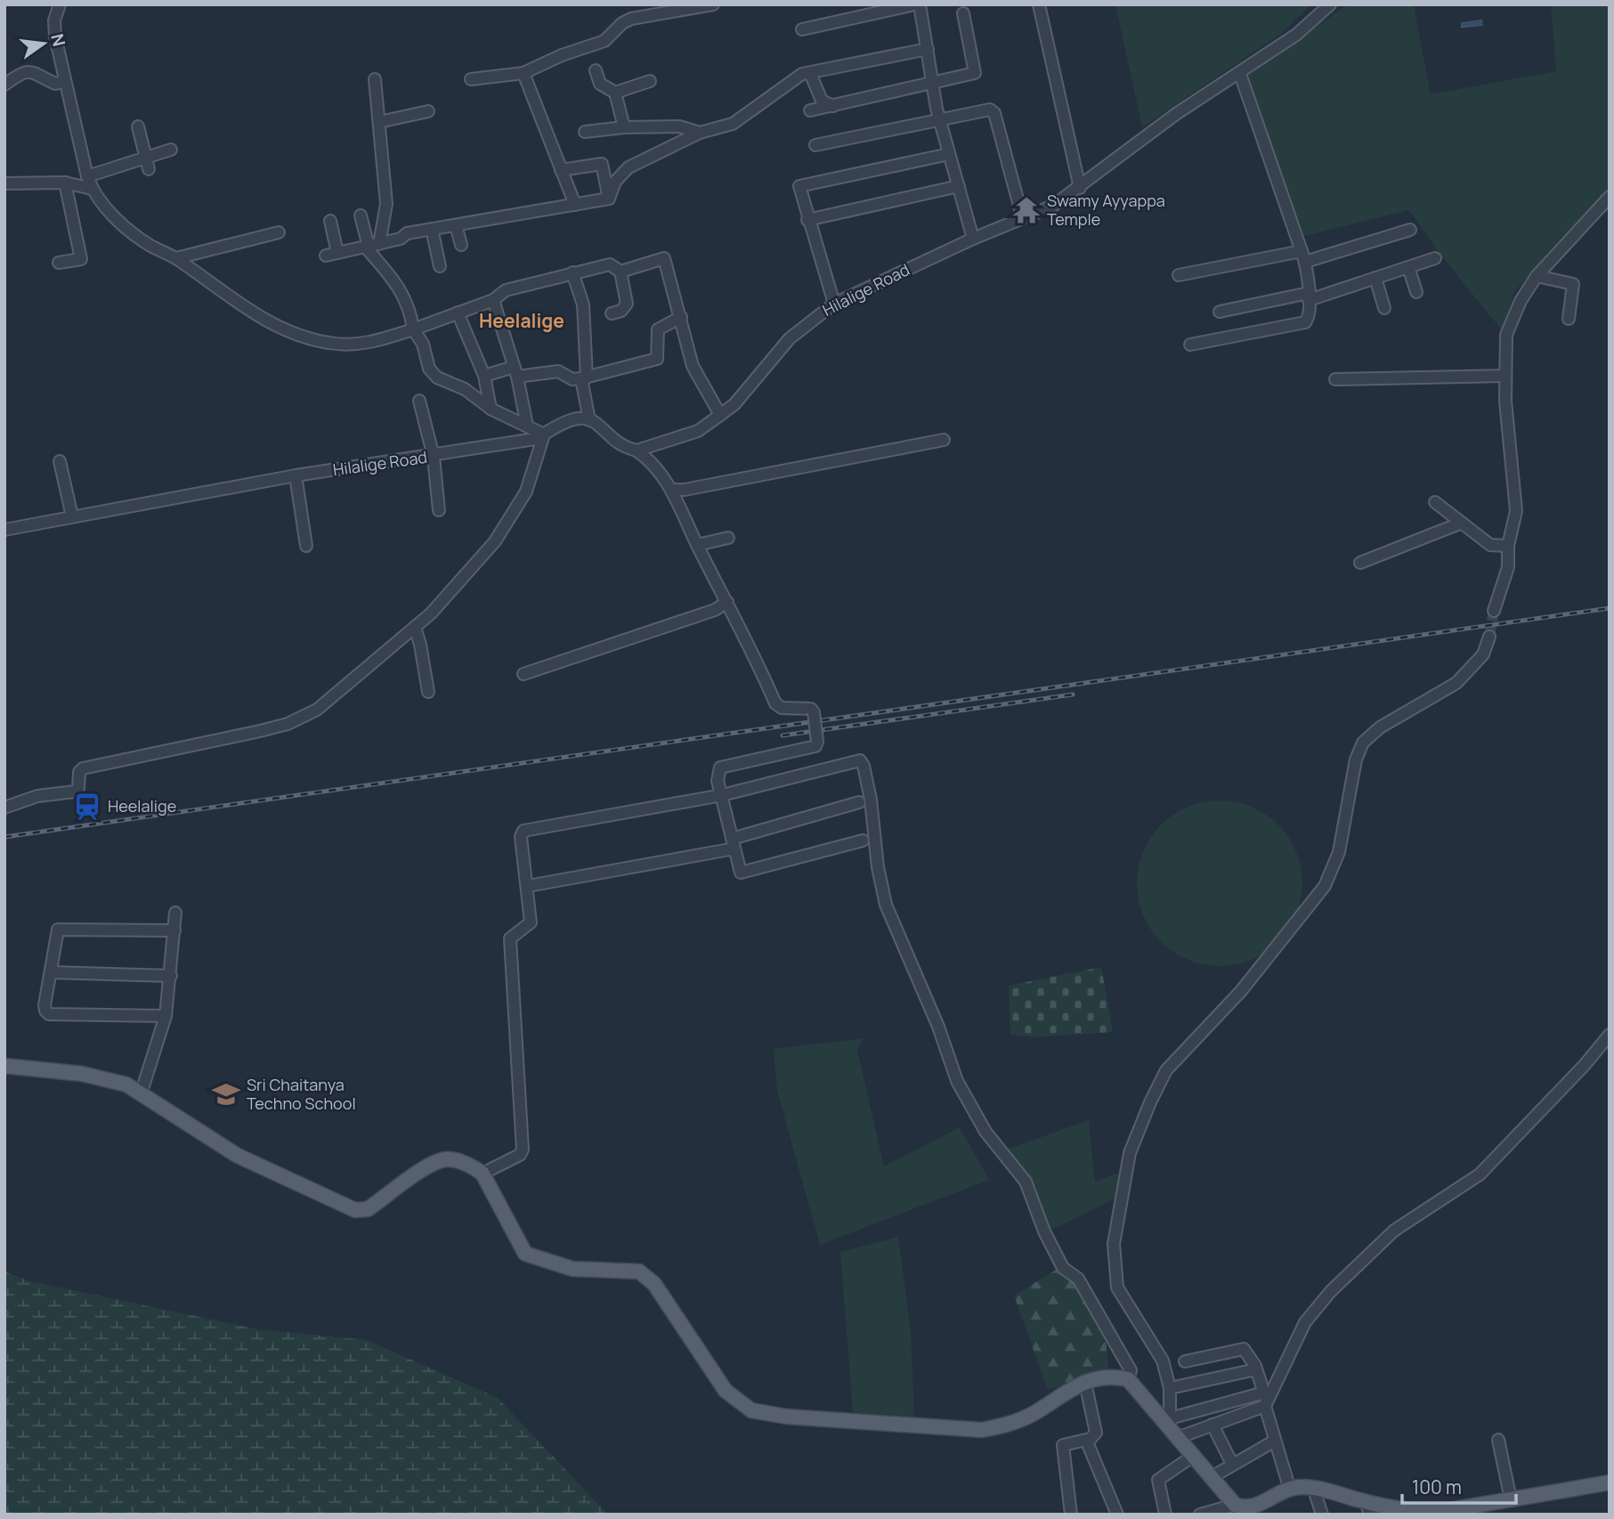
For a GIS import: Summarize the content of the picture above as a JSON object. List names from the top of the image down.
{
  "streets": {
    "street": ["Hilalige Road"]
  },
  "districts": ["Heelalige"],
  "places": {
    "temple": ["Swamy Ayyappa Temple"],
    "station": ["Heelalige"],
    "school or university": ["Sri Chaitanya Techno School"]
  },
  "scale_bar": "100 m",
  "north": "right"
}
